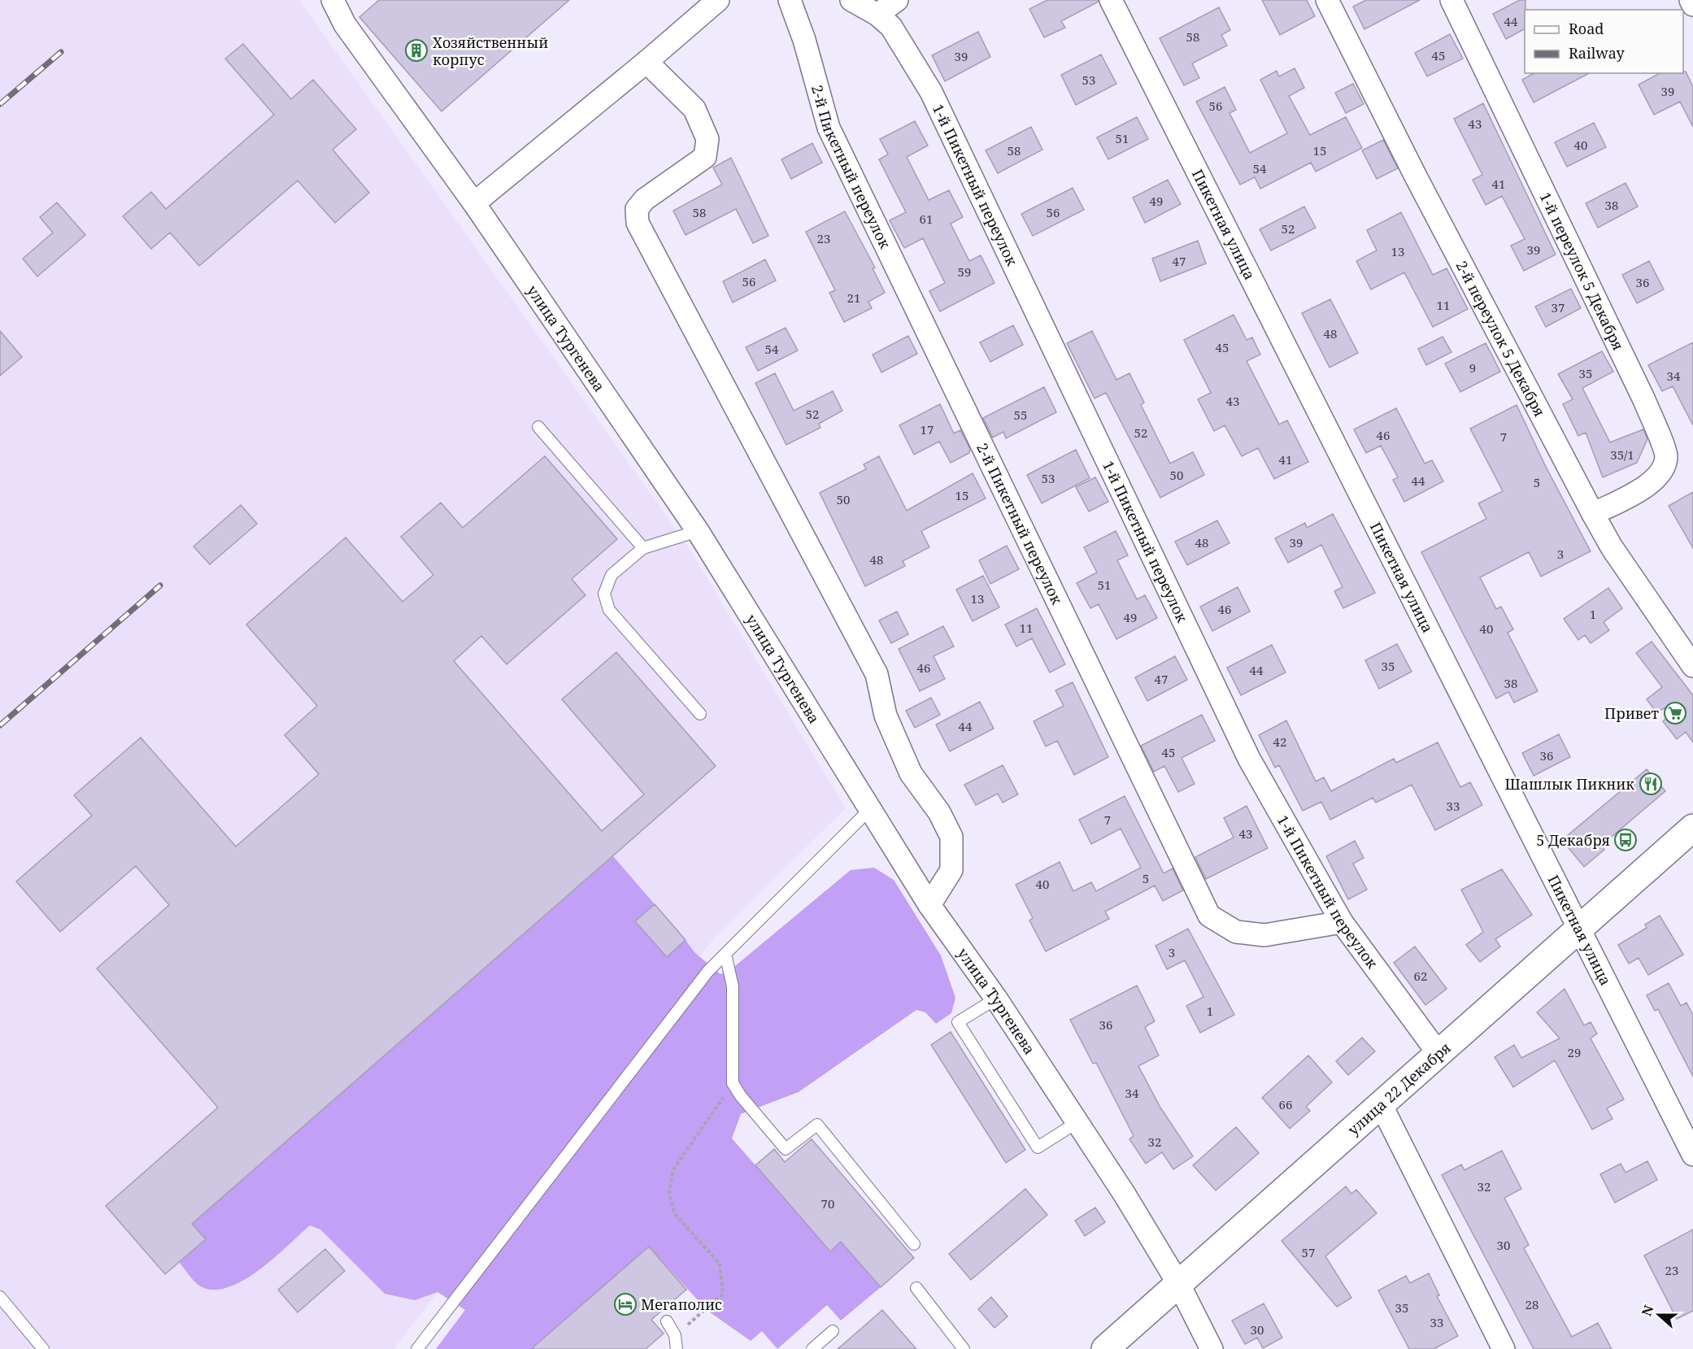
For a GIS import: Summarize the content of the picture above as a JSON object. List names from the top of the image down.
{
  "streets": {
    "main road": ["улица 22 Декабря"],
    "street": [
      "2-й Пикетный переулок",
      "1-й Пикетный переулок",
      "Пикетная улица",
      "1-й переулок 5 Декабря",
      "улица Тургенева",
      "2-й переулок 5 Декабря"
    ]
  },
  "crossings": [
    ["2-й Пикетный переулок", "1-й Пикетный переулок"],
    ["1-й Пикетный переулок", "улица 22 Декабря"],
    ["Пикетная улица", "улица 22 Декабря"],
    ["1-й переулок 5 Декабря", "2-й переулок 5 Декабря"],
    ["улица Тургенева", "улица 22 Декабря"]
  ],
  "places": {
    "building": ["Хозяйственный корпус"],
    "supermarket": ["Привет"],
    "restaurant": ["Шашлык Пикник"],
    "bus stop": ["5 Декабря"],
    "hotel": ["Мегаполис"]
  },
  "house_numbers": [
    "44",
    "58",
    "45",
    "39",
    "53",
    "39",
    "56",
    "43",
    "51",
    "40",
    "58",
    "15",
    "54",
    "41",
    "49",
    "38",
    "58",
    "56",
    "61",
    "52",
    "23",
    "39",
    "13",
    "47",
    "59",
    "56",
    "36",
    "21",
    "11",
    "37",
    "48",
    "45",
    "54",
    "9",
    "35",
    "34",
    "43",
    "52",
    "55",
    "17",
    "52",
    "46",
    "7",
    "35/1",
    "41",
    "50",
    "53",
    "44",
    "5",
    "15",
    "50",
    "48",
    "39",
    "3",
    "48",
    "51",
    "13",
    "46",
    "1",
    "49",
    "11",
    "40",
    "35",
    "46",
    "44",
    "47",
    "38",
    "44",
    "42",
    "45",
    "36",
    "33",
    "7",
    "43",
    "5",
    "40",
    "3",
    "62",
    "1",
    "36",
    "29",
    "34",
    "66",
    "32",
    "32",
    "70",
    "30",
    "57",
    "23",
    "28",
    "35",
    "33",
    "30"
  ],
  "legend": ["Road", "Railway"],
  "north": "left"
}
